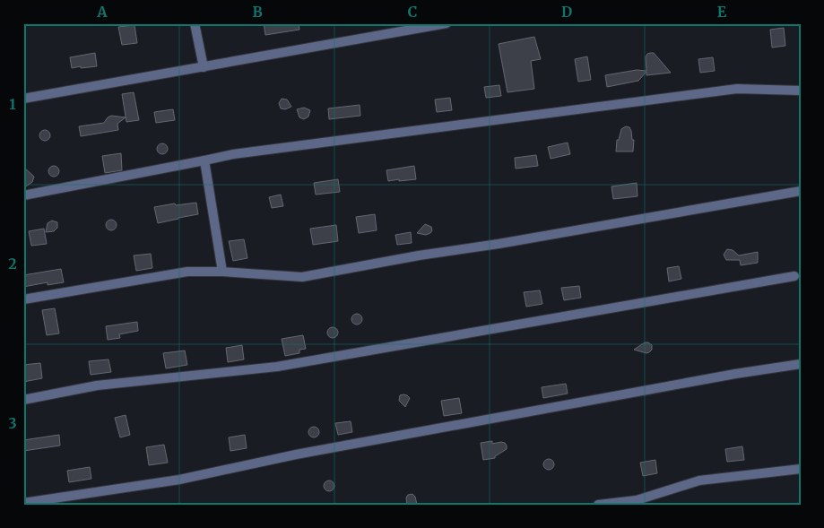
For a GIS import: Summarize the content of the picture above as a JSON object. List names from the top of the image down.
{
  "grid": {
    "columns": [
      "A",
      "B",
      "C",
      "D",
      "E"
    ],
    "rows": ["1", "2", "3"]
  }
}
